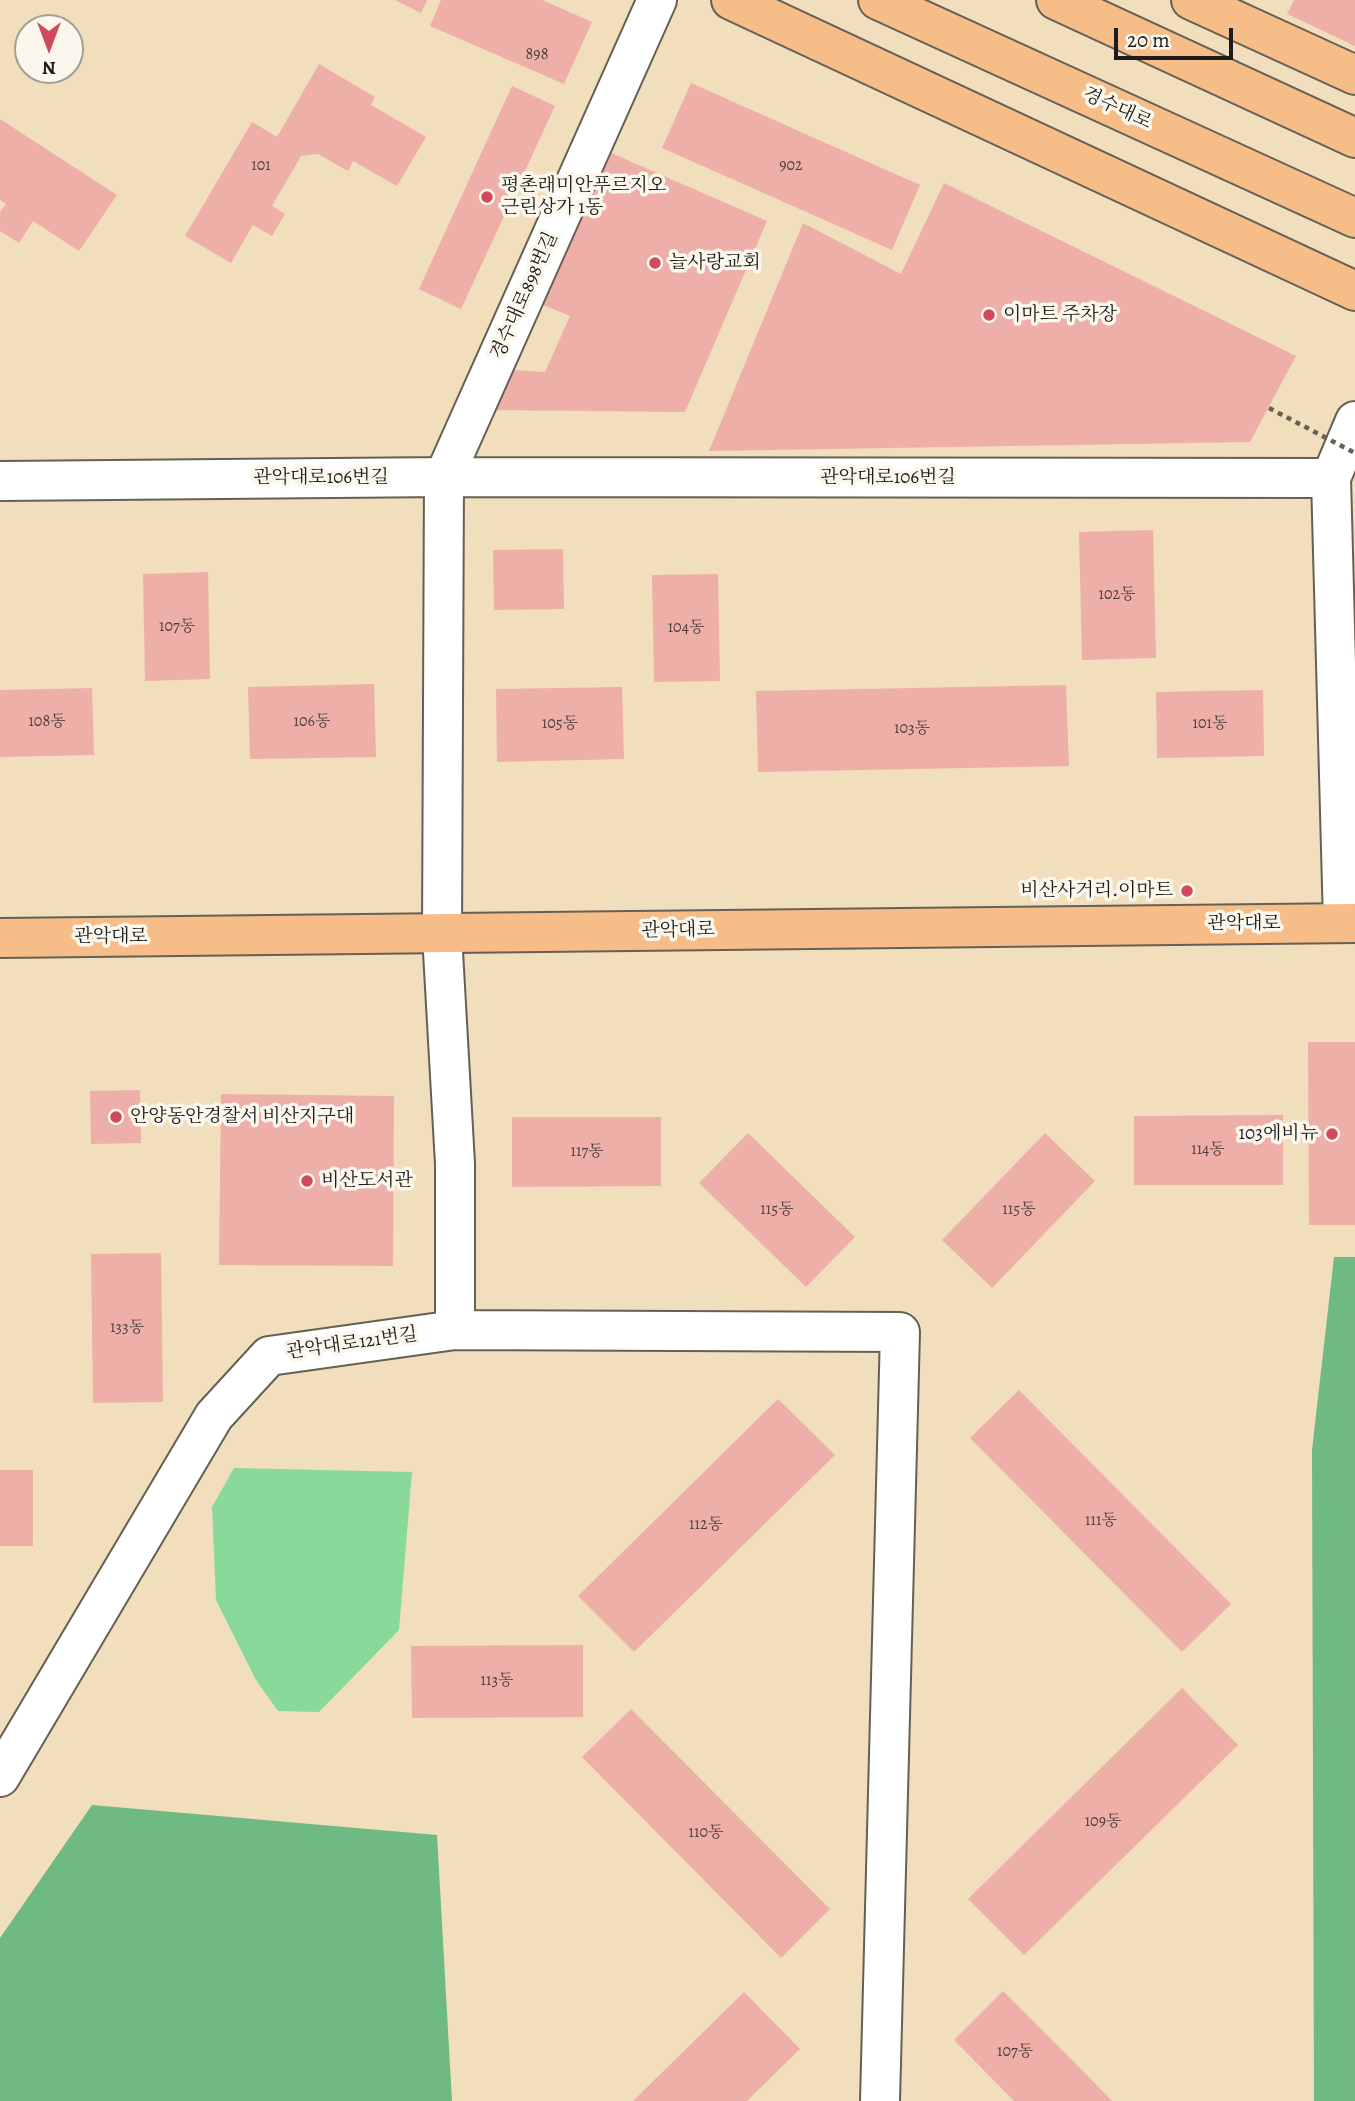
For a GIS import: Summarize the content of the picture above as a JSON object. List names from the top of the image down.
{
  "streets": {
    "main road": ["경수대로", "관악대로"],
    "street": ["경수대로898번길", "관악대로106번길", "관악대로121번길"]
  },
  "crossings": [
    ["경수대로898번길", "관악대로106번길"]
  ],
  "places": [
    "평촌래미안푸르지오 근린상가 1동",
    "늘사랑교회",
    "이마트 주차장",
    "비산사거리.이마트",
    "안양동안경찰서 비산지구대",
    "103에비뉴",
    "비산도서관"
  ],
  "house_numbers": [
    "898",
    "101",
    "902",
    "102동",
    "107동",
    "104동",
    "108동",
    "106동",
    "105동",
    "101동",
    "103동",
    "114동",
    "117동",
    "115동",
    "115동",
    "133동",
    "111동",
    "112동",
    "113동",
    "109동",
    "110동",
    "107동"
  ],
  "scale_bar": "20 m",
  "north": "bottom"
}
